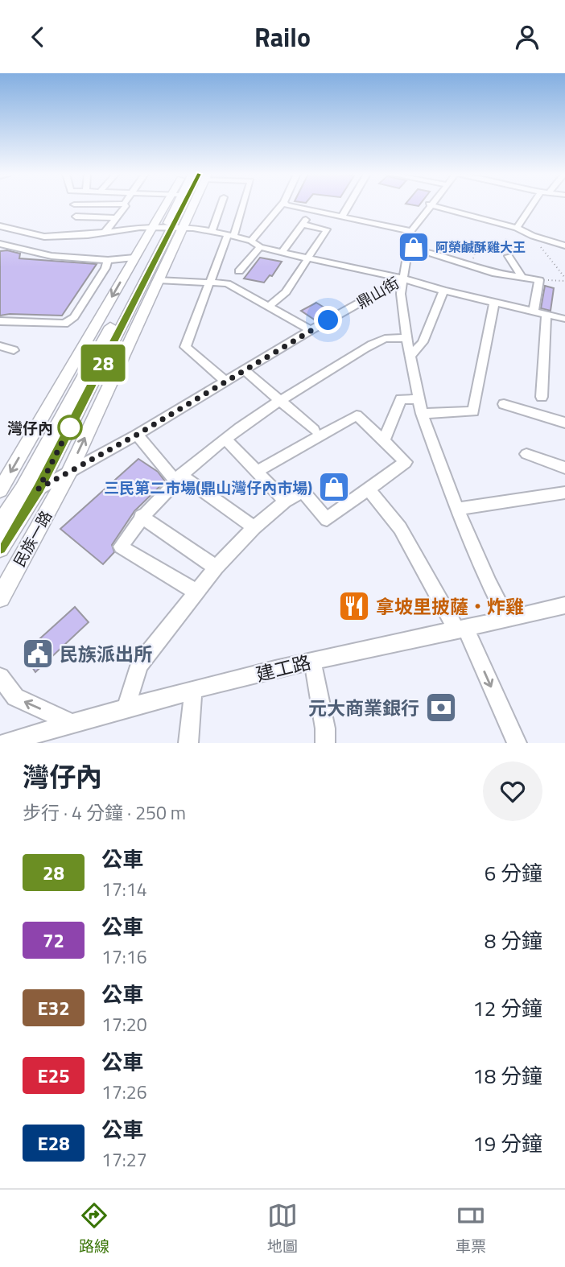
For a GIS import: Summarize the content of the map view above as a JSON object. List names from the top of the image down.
{
  "streets": {
    "main road": ["民族一路"],
    "street": ["鼎山街", "建工路"]
  },
  "crossings": [
    ["鼎山街", "民族一路"]
  ],
  "places": {
    "shop": ["阿榮鹹酥雞大王", "三民第二市場(鼎山灣仔內市場)"],
    "other": ["灣仔內"],
    "restaurant": ["拿坡里披薩‧炸雞"],
    "public building": ["民族派出所"],
    "bank": ["元大商業銀行"]
  },
  "lines": ["bus line 28"],
  "page": {
    "header": "Railo",
    "on_map": "28",
    "heading": ["灣仔內", "步行 · 4 分鐘 · 250 m"],
    "list": [
      {
        "mark": "28",
        "name": "公車",
        "note": "17:14",
        "value": "6 分鐘"
      },
      {
        "mark": "72",
        "name": "公車",
        "note": "17:16",
        "value": "8 分鐘"
      },
      {
        "mark": "E32",
        "name": "公車",
        "note": "17:20",
        "value": "12 分鐘"
      },
      {
        "mark": "E25",
        "name": "公車",
        "note": "17:26",
        "value": "18 分鐘"
      },
      {
        "mark": "E28",
        "name": "公車",
        "note": "17:27",
        "value": "19 分鐘"
      }
    ],
    "tabs": ["路線", "地圖", "車票"]
  }
}
